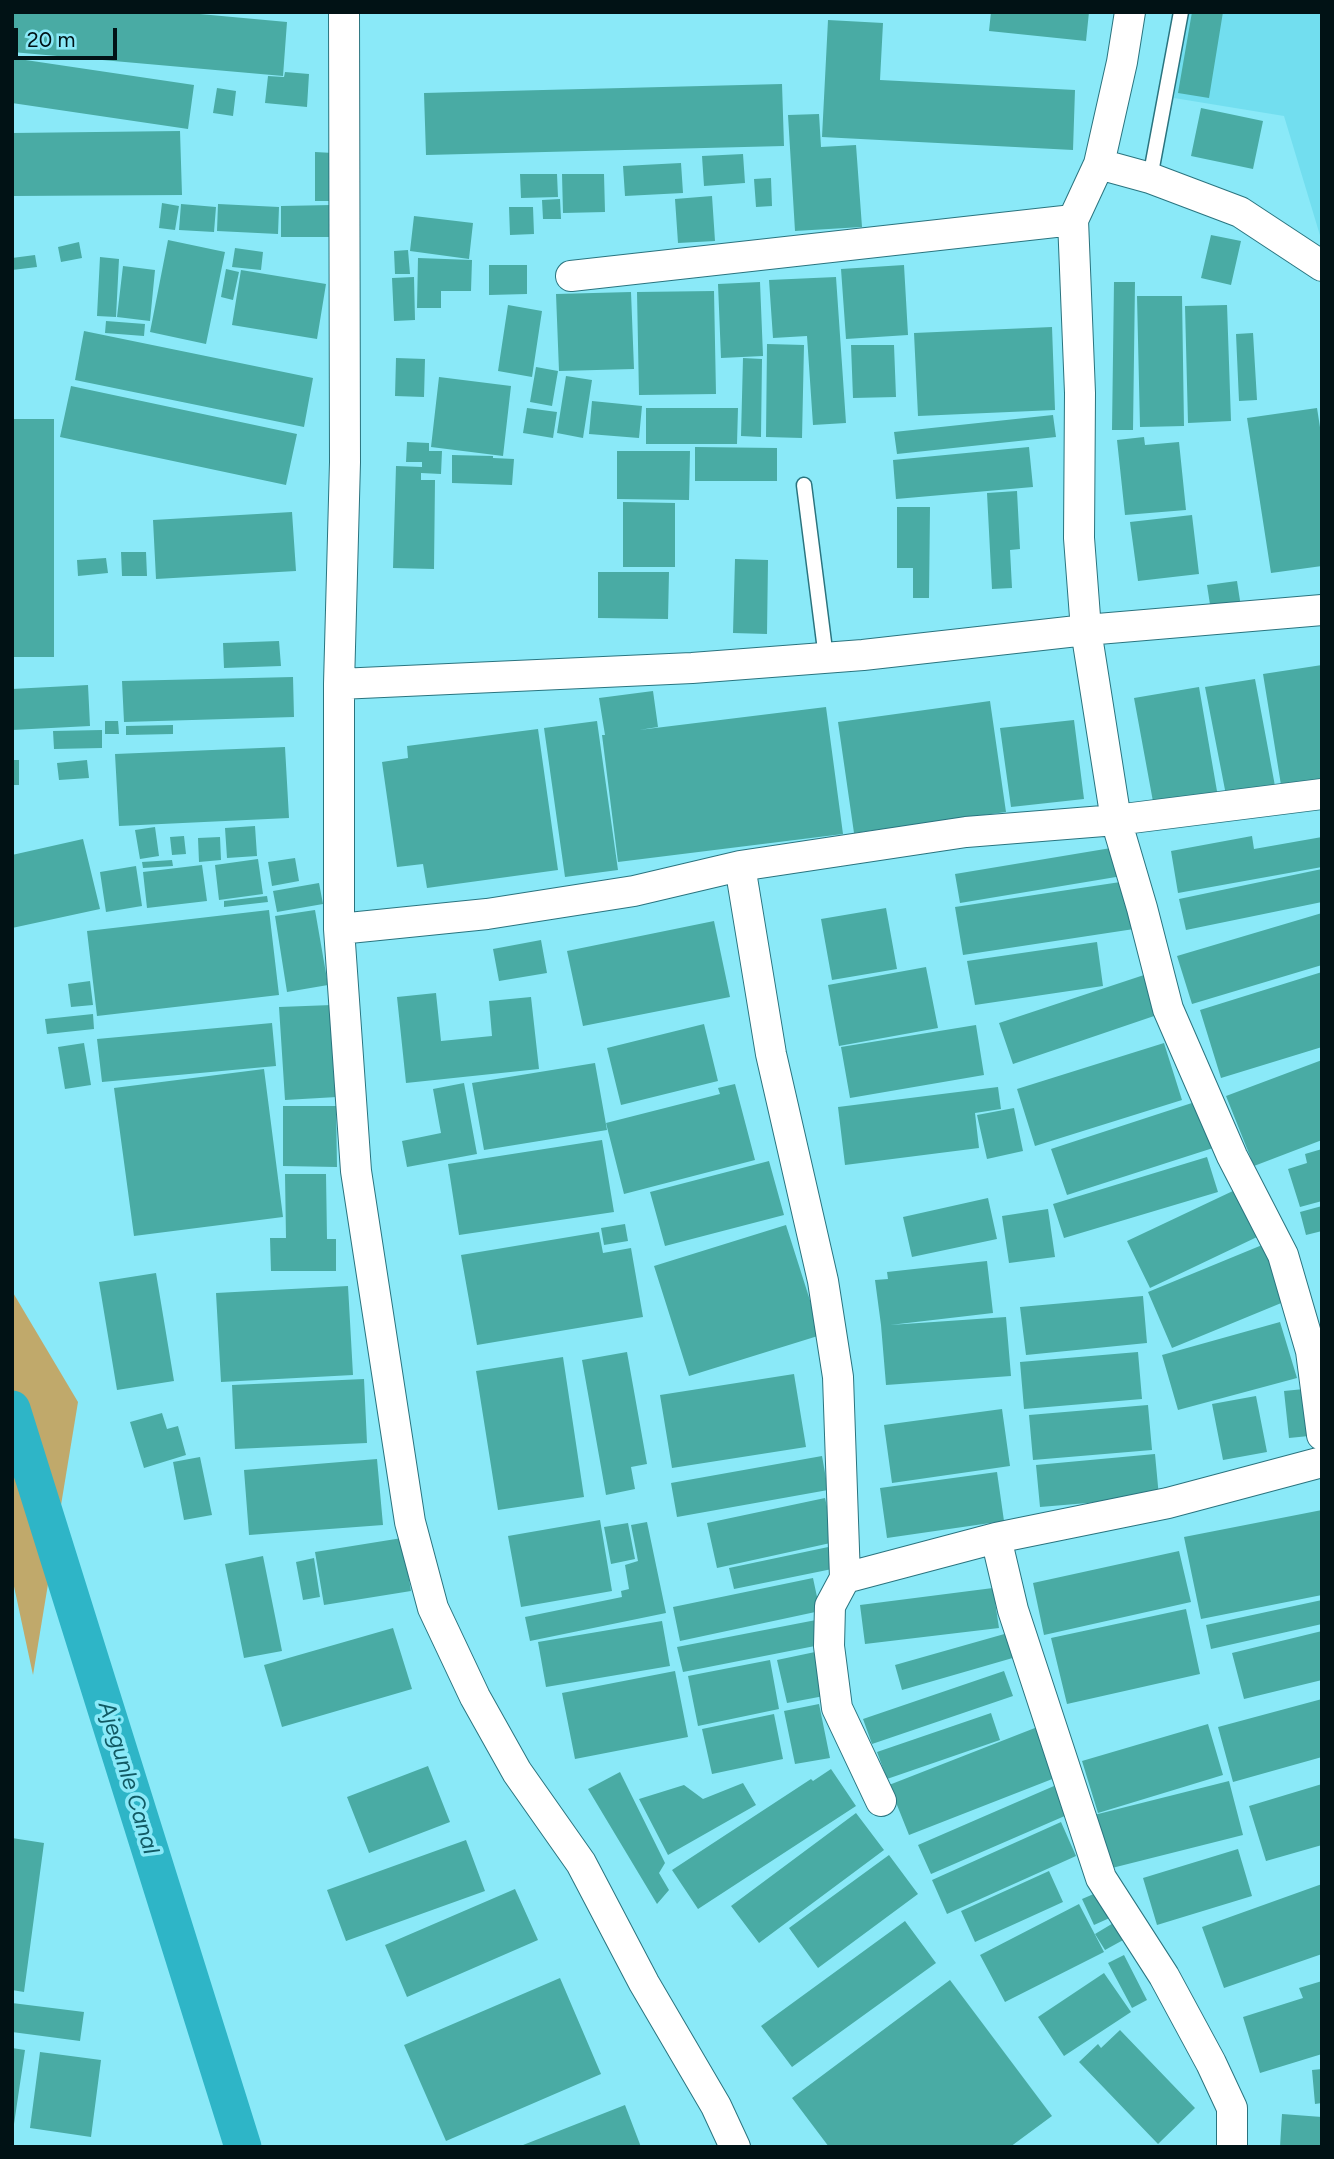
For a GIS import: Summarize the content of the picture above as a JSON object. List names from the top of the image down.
{
  "water": ["Ajegunle Canal"],
  "scale_bar": "20 m"
}
